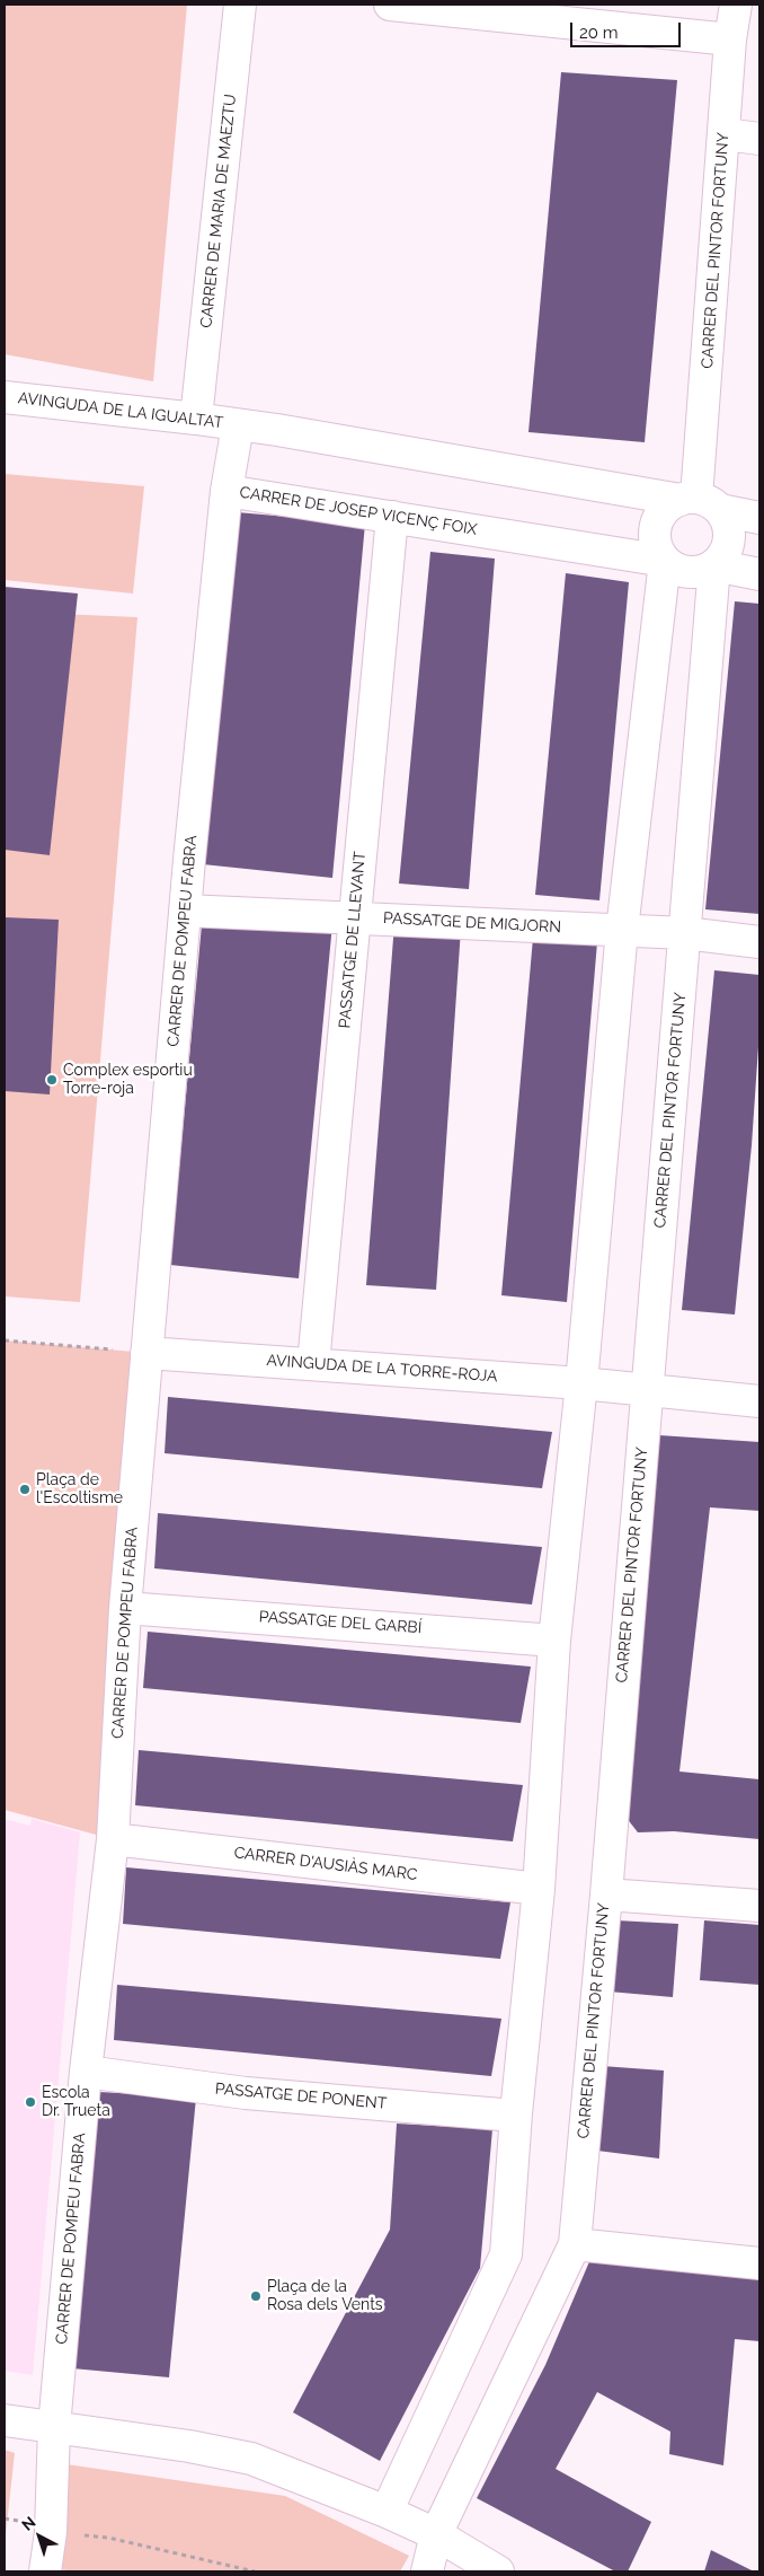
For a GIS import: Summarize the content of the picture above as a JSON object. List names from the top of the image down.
{
  "streets": {
    "street": [
      "CARRER DE MARIA DE MAEZTU",
      "CARRER DEL PINTOR FORTUNY",
      "AVINGUDA DE LA IGUALTAT",
      "CARRER DE JOSEP VICENÇ FOIX",
      "PASSATGE DE MIGJORN",
      "PASSATGE DE LLEVANT",
      "CARRER DE POMPEU FABRA",
      "AVINGUDA DE LA TORRE-ROJA",
      "PASSATGE DEL GARBÍ",
      "CARRER D'AUSIÀS MARC",
      "PASSATGE DE PONENT"
    ]
  },
  "crossings": [
    ["CARRER DE MARIA DE MAEZTU", "AVINGUDA DE LA IGUALTAT"],
    ["CARRER DEL PINTOR FORTUNY", "CARRER DE JOSEP VICENÇ FOIX"],
    ["CARRER DEL PINTOR FORTUNY", "PASSATGE DE MIGJORN"],
    ["CARRER DEL PINTOR FORTUNY", "AVINGUDA DE LA TORRE-ROJA"],
    ["AVINGUDA DE LA IGUALTAT", "CARRER DE JOSEP VICENÇ FOIX"],
    ["CARRER DE JOSEP VICENÇ FOIX", "PASSATGE DE LLEVANT"],
    ["CARRER DE JOSEP VICENÇ FOIX", "CARRER DE POMPEU FABRA"],
    ["PASSATGE DE MIGJORN", "PASSATGE DE LLEVANT"],
    ["PASSATGE DE MIGJORN", "CARRER DE POMPEU FABRA"],
    ["PASSATGE DE LLEVANT", "AVINGUDA DE LA TORRE-ROJA"],
    ["CARRER DE POMPEU FABRA", "AVINGUDA DE LA TORRE-ROJA"],
    ["CARRER DE POMPEU FABRA", "PASSATGE DEL GARBÍ"],
    ["CARRER DE POMPEU FABRA", "CARRER D'AUSIÀS MARC"],
    ["CARRER DE POMPEU FABRA", "PASSATGE DE PONENT"]
  ],
  "places": [
    "Complex esportiu Torre-roja",
    "Plaça de l'Escoltisme",
    "Escola Dr. Trueta",
    "Plaça de la Rosa dels Vents"
  ],
  "scale_bar": "20 m",
  "north": "top left"
}
